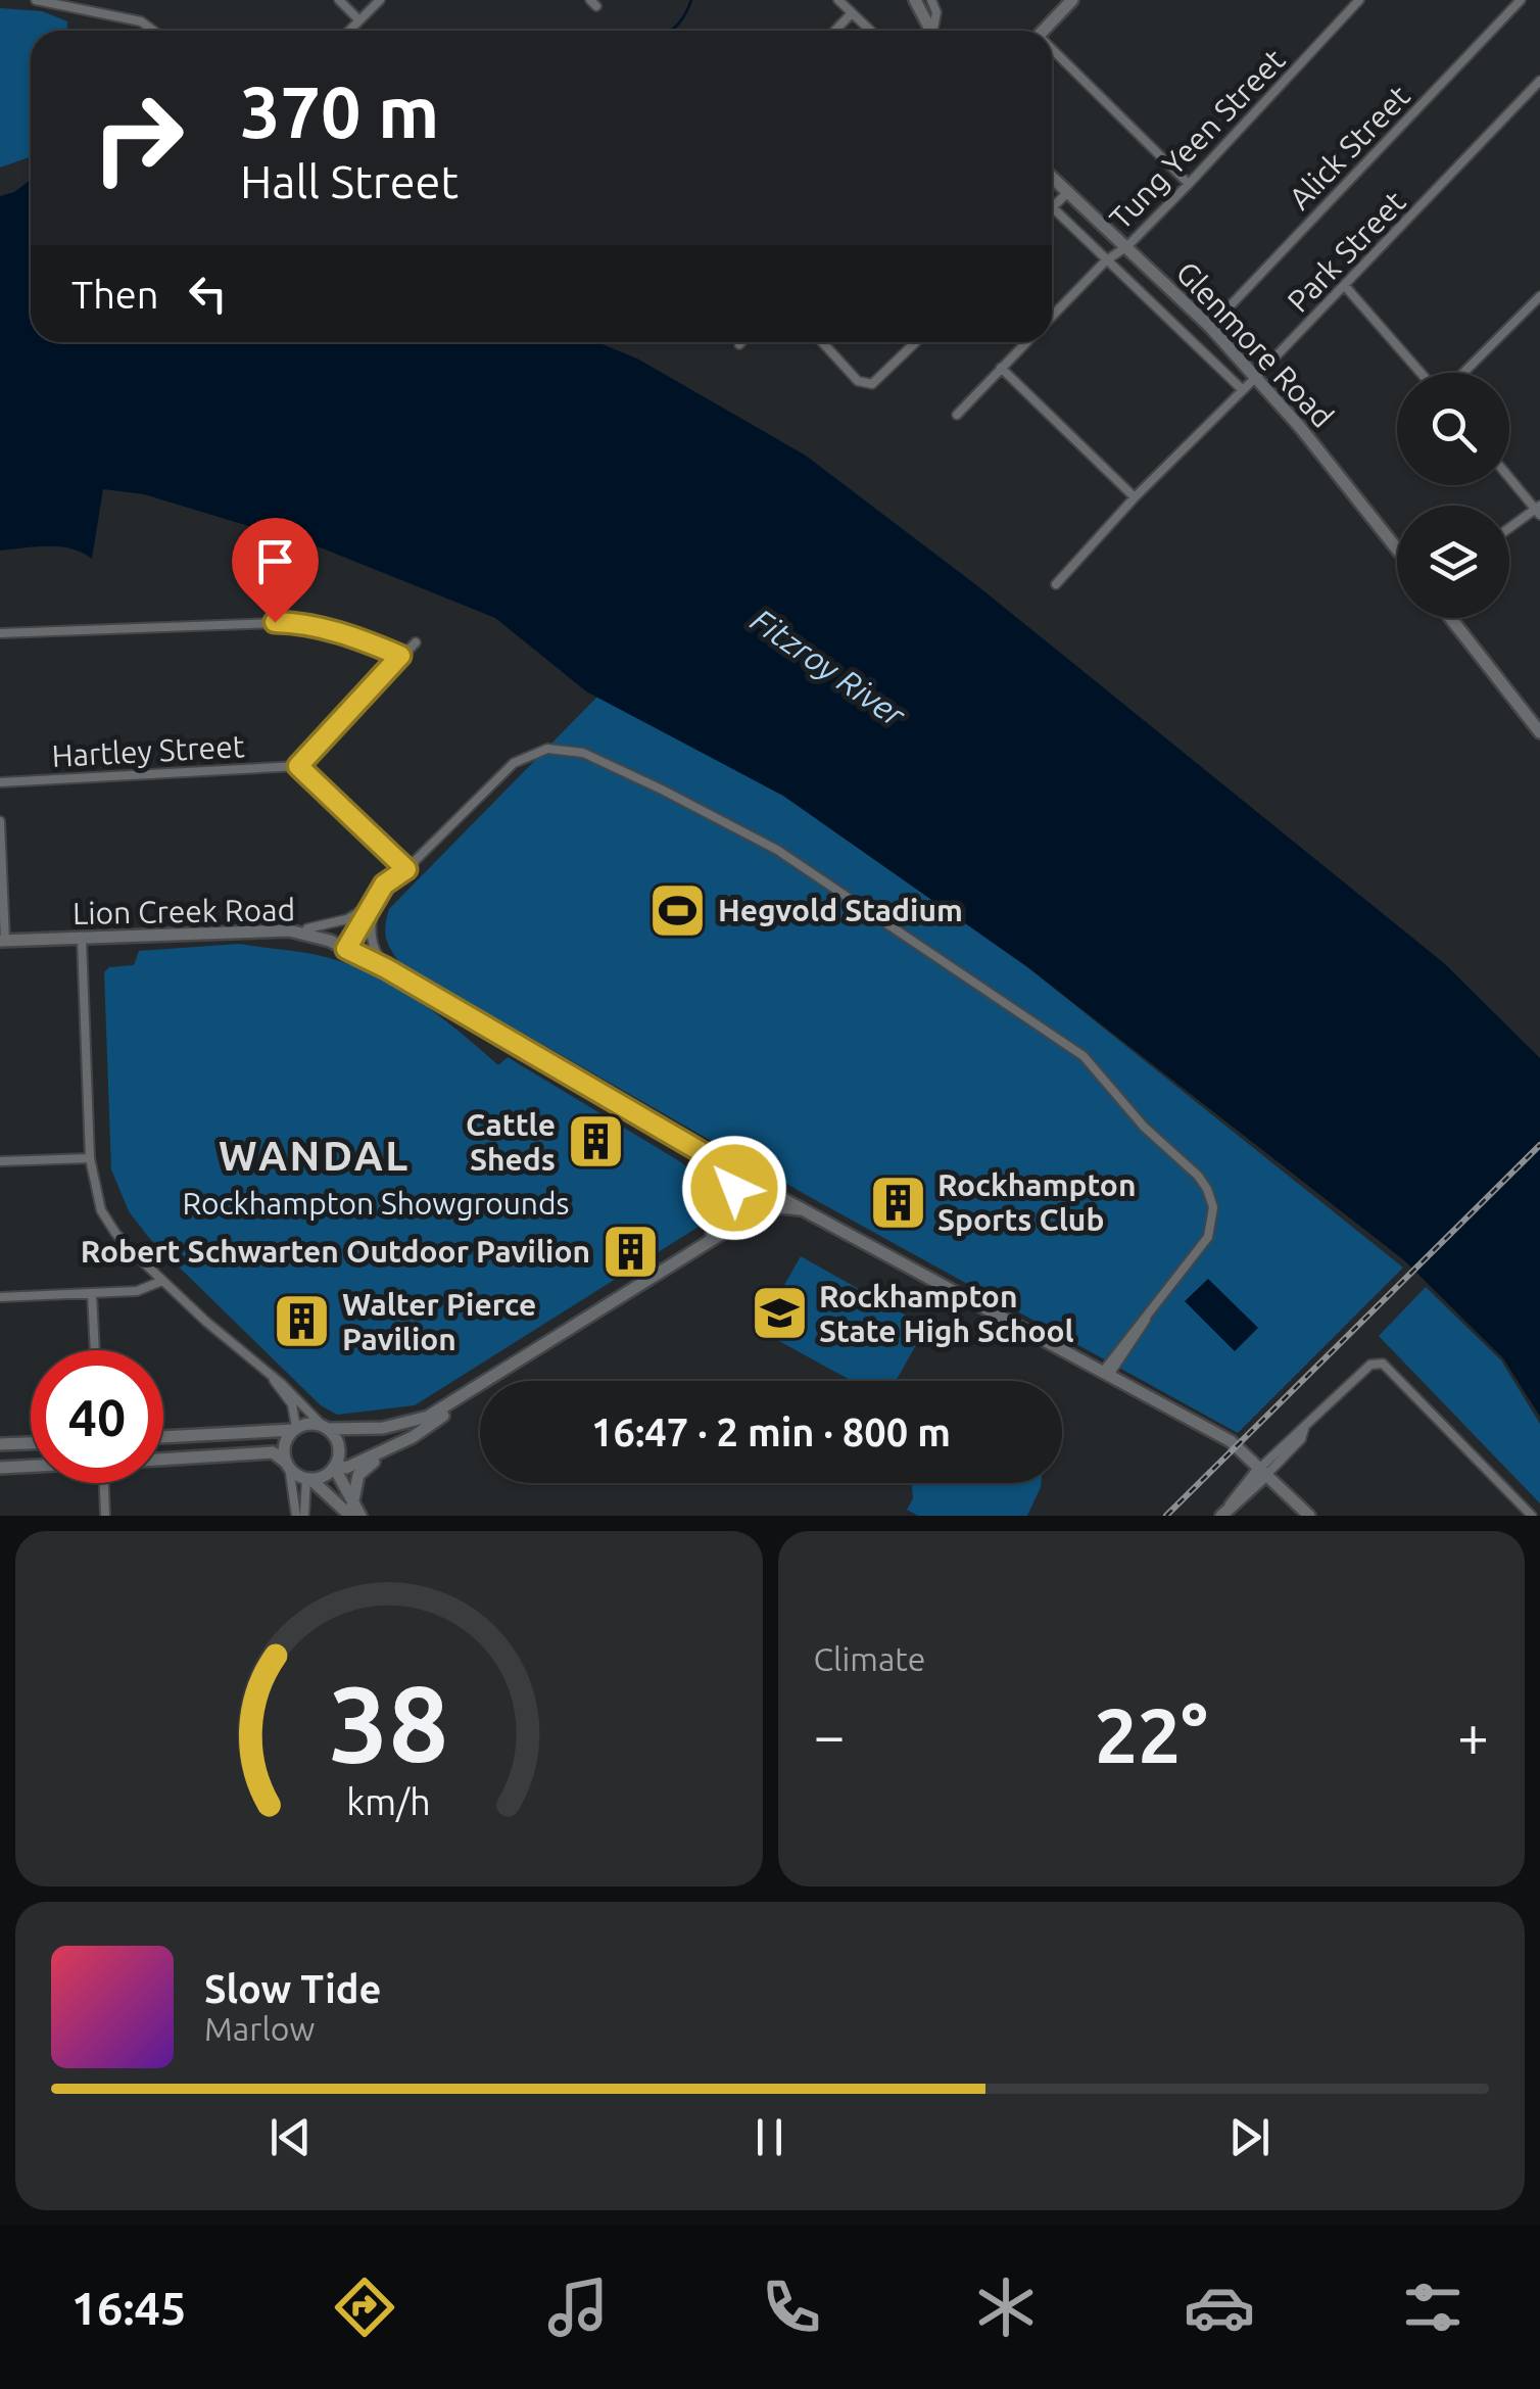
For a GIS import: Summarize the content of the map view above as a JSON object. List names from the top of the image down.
{
  "streets": {
    "street": [
      "Tung Yeen Street",
      "Alick Street",
      "Park Street",
      "Glenmore Road",
      "Hartley Street",
      "Lion Creek Road"
    ]
  },
  "crossings": [
    ["Tung Yeen Street", "Glenmore Road"],
    ["Alick Street", "Glenmore Road"],
    ["Park Street", "Glenmore Road"]
  ],
  "districts": ["WANDAL"],
  "water": ["Fitzroy River"],
  "parks": ["Rockhampton Showgrounds"],
  "places": {
    "sports": ["Hegvold Stadium"],
    "building": [
      "Cattle Sheds",
      "Rockhampton Sports Club",
      "Robert Schwarten Outdoor Pavilion",
      "Walter Pierce Pavilion"
    ],
    "school or university": ["Rockhampton State High School"]
  },
  "page": {
    "turn": ["370 m", "Hall Street"],
    "then": "Then",
    "limit": "40",
    "trip": "16:47 · 2 min · 800 m",
    "tile": "Climate",
    "heat": ["−", "22°", "+"],
    "song": ["Slow Tide", "Marlow"],
    "tabs": "16:45",
    "gauge": ["38", "km/h"]
  }
}
